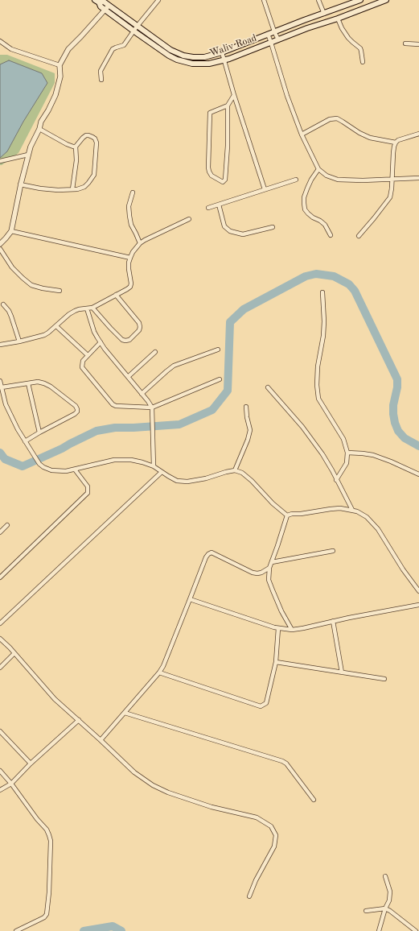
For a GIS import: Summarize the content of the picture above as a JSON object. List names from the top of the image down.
{
  "streets": {
    "main road": ["Waliv Road"]
  }
}
